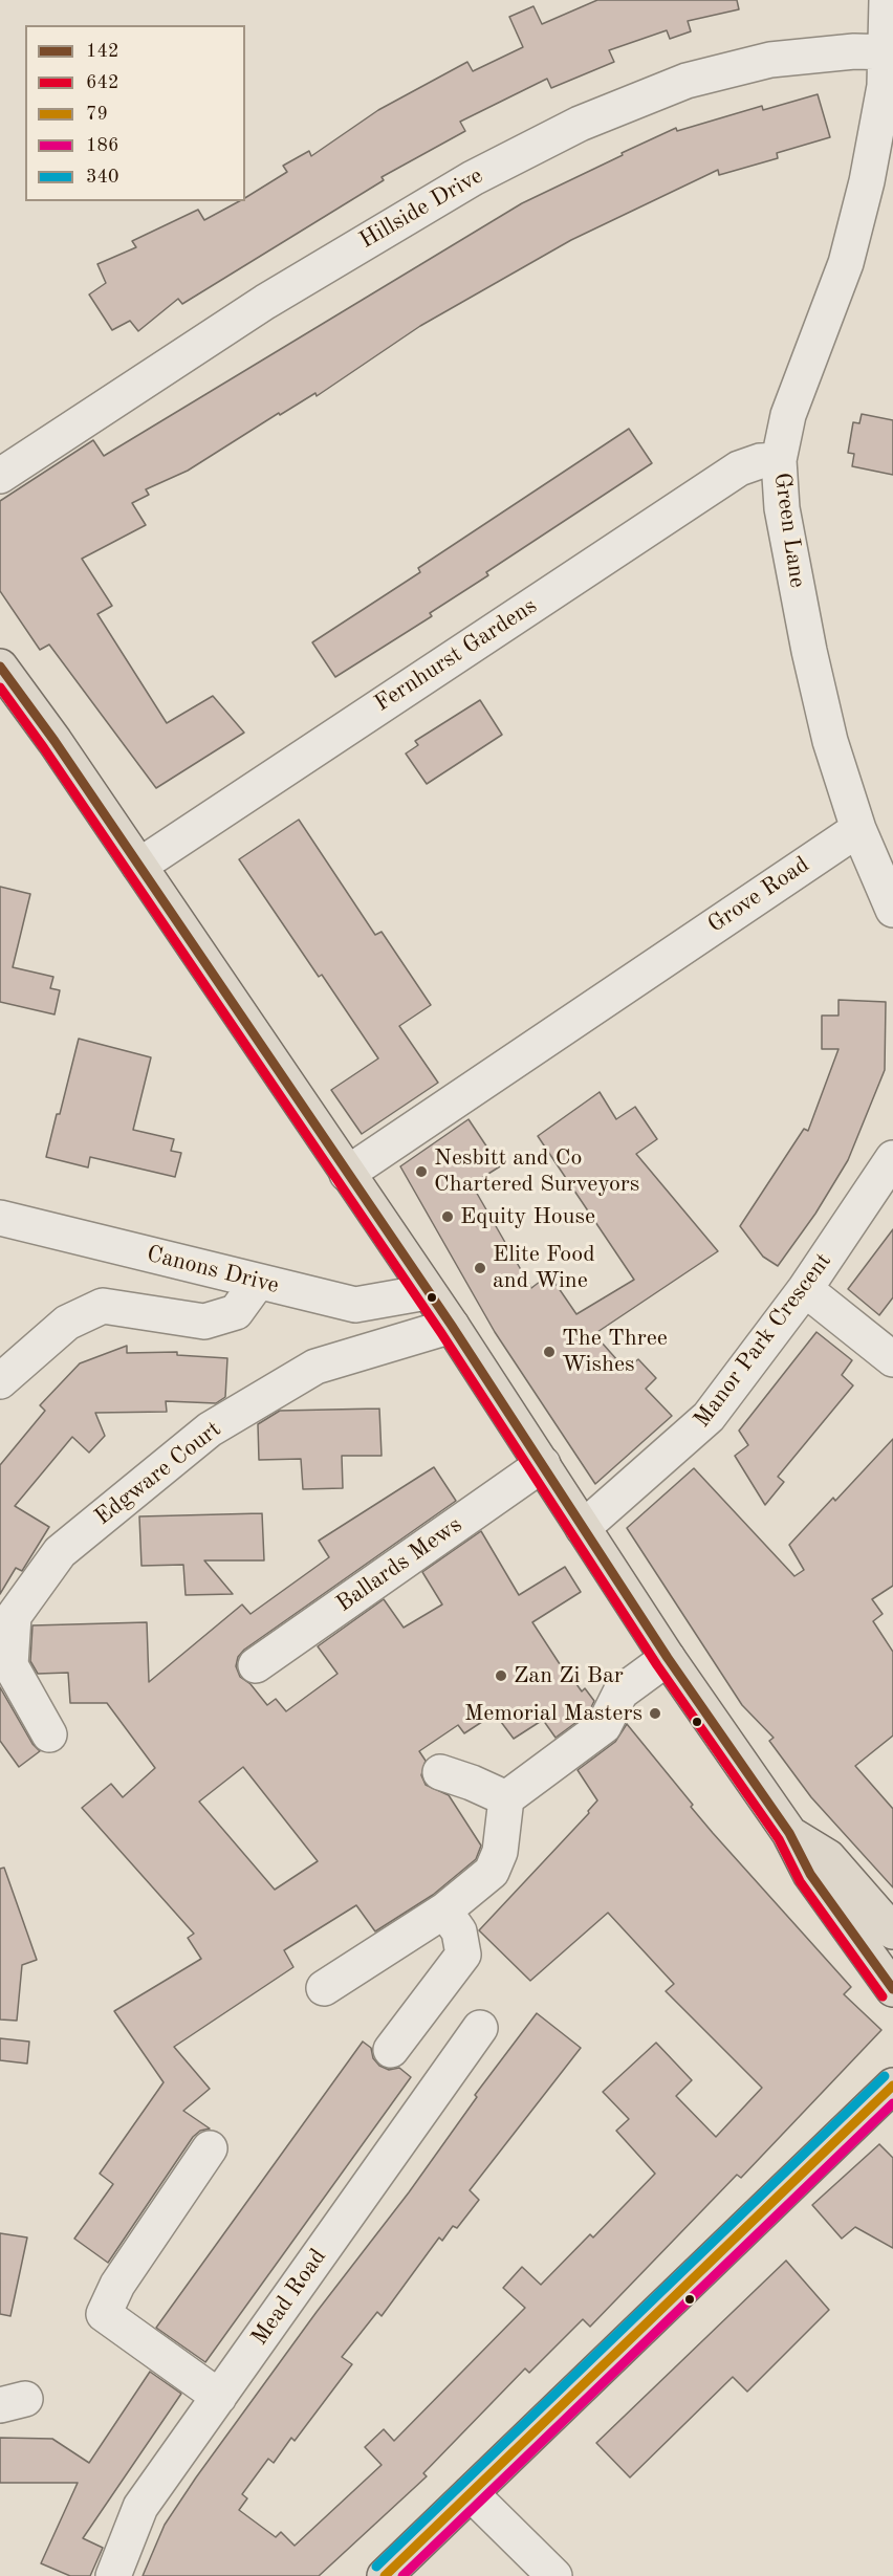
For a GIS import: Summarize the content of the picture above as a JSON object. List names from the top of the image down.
{
  "streets": {
    "street": [
      "Hillside Drive",
      "Green Lane",
      "Fernhurst Gardens",
      "Grove Road",
      "Canons Drive",
      "Manor Park Crescent",
      "Edgware Court",
      "Ballards Mews",
      "Mead Road"
    ]
  },
  "crossings": [
    ["Hillside Drive", "Green Lane"],
    ["Green Lane", "Fernhurst Gardens"],
    ["Green Lane", "Grove Road"]
  ],
  "places": [
    "Nesbitt and Co Chartered Surveyors",
    "Equity House",
    "Elite Food and Wine",
    "The Three Wishes",
    "Zan Zi Bar",
    "Memorial Masters"
  ],
  "lines": [
    "transit line 142",
    "transit line 642",
    "transit line 340",
    "transit line 79",
    "transit line 186"
  ],
  "legend": [
    "142",
    "642",
    "79",
    "186",
    "340"
  ]
}
